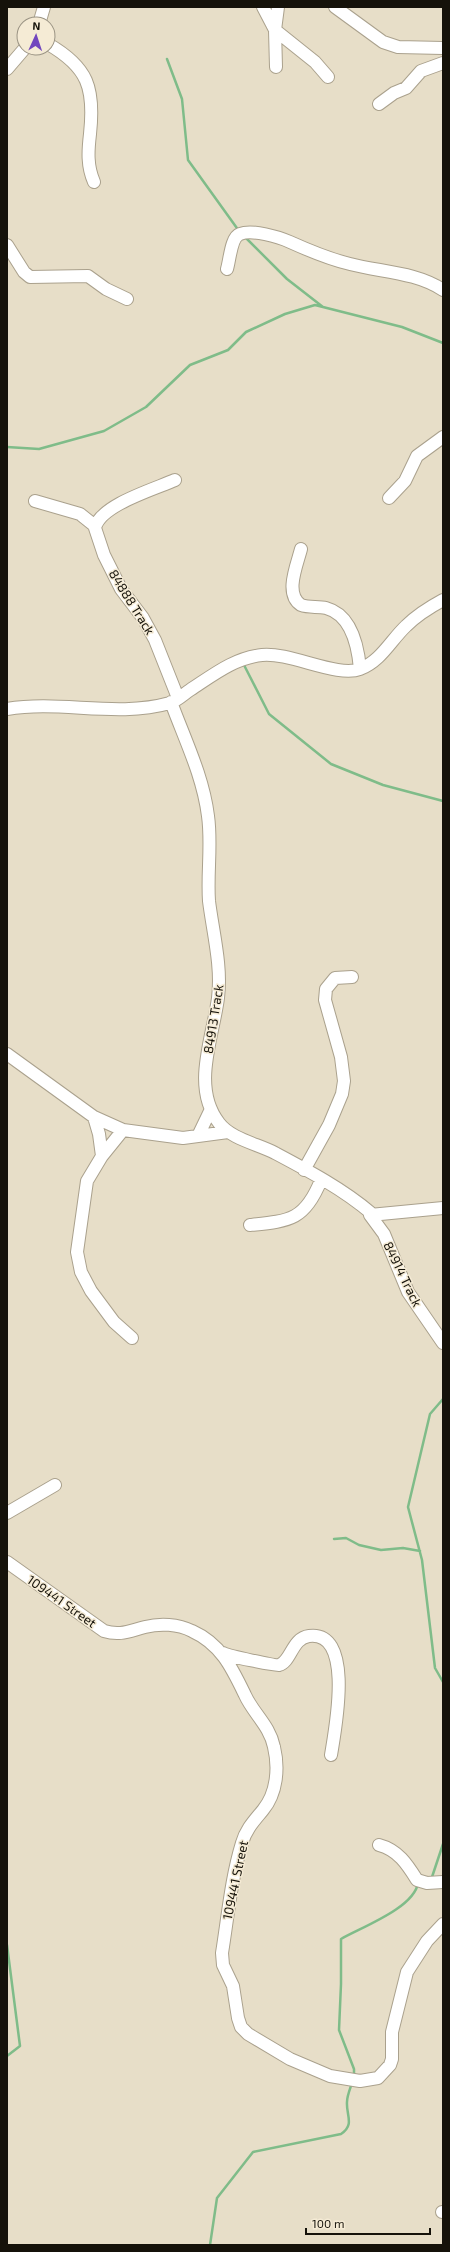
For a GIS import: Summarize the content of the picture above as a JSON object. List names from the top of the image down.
{
  "streets": {
    "street": [
      "84888 Track",
      "84913 Track",
      "84914 Track",
      "109441 Street"
    ]
  },
  "crossings": [
    ["84888 Track", "84913 Track"],
    ["84913 Track", "84914 Track"]
  ],
  "scale_bar": "100 m",
  "north": "top"
}
